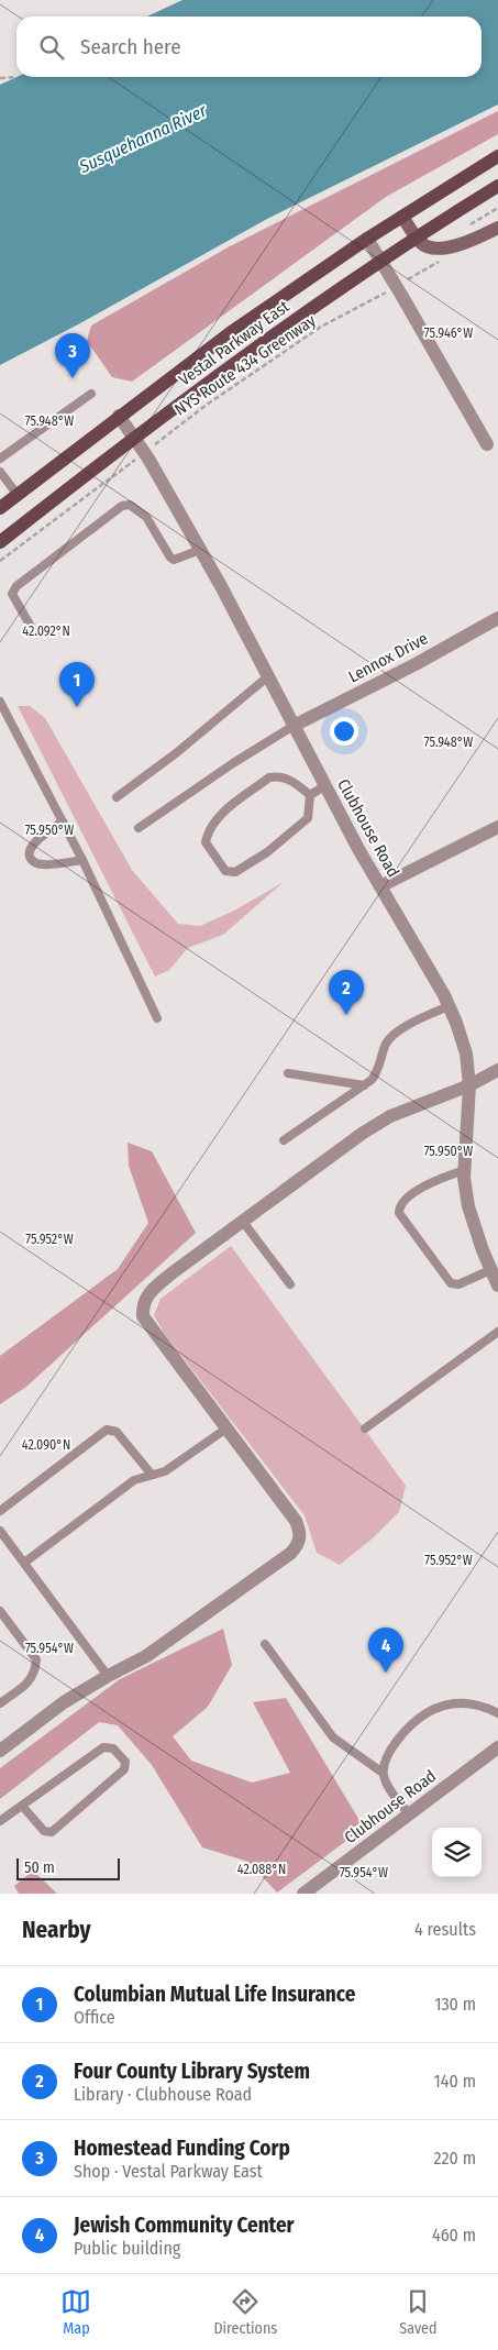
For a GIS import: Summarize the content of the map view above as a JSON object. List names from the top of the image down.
{
  "streets": {
    "main road": ["Vestal Parkway East"],
    "street": ["Lennox Drive", "Clubhouse Road"],
    "path": ["NYS Route 434 Greenway"]
  },
  "crossings": [
    ["Vestal Parkway East", "Clubhouse Road"],
    ["NYS Route 434 Greenway", "Clubhouse Road"],
    ["Lennox Drive", "Clubhouse Road"]
  ],
  "water": ["Susquehanna River"],
  "scale_bar": "50 m",
  "page": {
    "search": "Search here",
    "pins": [
      "3",
      "1",
      "2",
      "4"
    ],
    "scale": "50 m",
    "heading": ["Nearby", "4 results"],
    "list": [
      {
        "mark": "1",
        "name": "Columbian Mutual Life Insurance",
        "note": "Office",
        "value": "130 m"
      },
      {
        "mark": "2",
        "name": "Four County Library System",
        "note": "Library · Clubhouse Road",
        "value": "140 m"
      },
      {
        "mark": "3",
        "name": "Homestead Funding Corp",
        "note": "Shop · Vestal Parkway East",
        "value": "220 m"
      },
      {
        "mark": "4",
        "name": "Jewish Community Center",
        "note": "Public building",
        "value": "460 m"
      }
    ],
    "nav": ["Map", "Directions", "Saved"]
  },
  "coordinates": [
    "75.946°W",
    "75.948°W",
    "42.092°N",
    "75.950°W",
    "75.952°W",
    "42.090°N",
    "75.954°W",
    "42.088°N"
  ]
}
